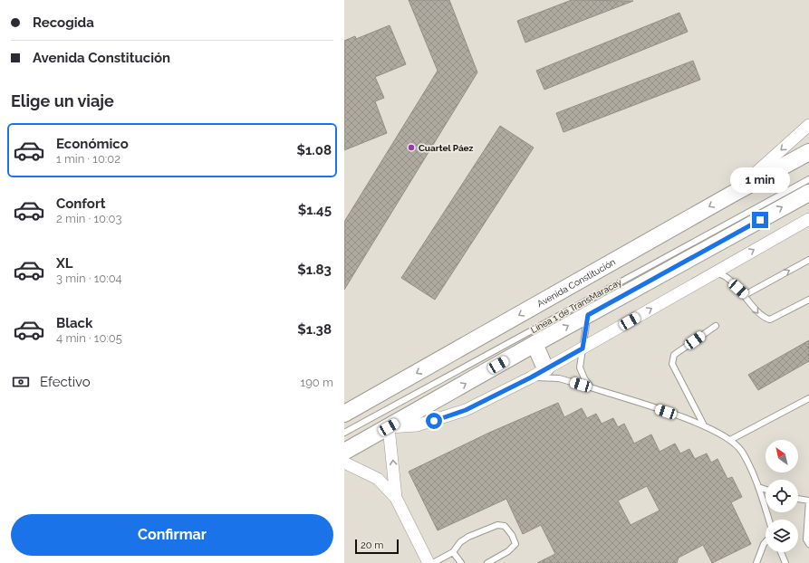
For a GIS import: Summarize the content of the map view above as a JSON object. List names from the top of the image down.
{
  "streets": {
    "street": ["Avenida Constitución"],
    "lane": ["Línea 1 de TransMaracay"]
  },
  "places": ["Cuartel Páez"],
  "scale_bar": "20 m",
  "north": "top left",
  "page": {
    "banner": ["Recogida", "Avenida Constitución"],
    "heading": "Elige un viaje",
    "list": [
      {
        "name": "Económico",
        "note": "1 min · 10:02",
        "value": "$1.08"
      },
      {
        "name": "Confort",
        "note": "2 min · 10:03",
        "value": "$1.45"
      },
      {
        "name": "XL",
        "note": "3 min · 10:04",
        "value": "$1.83"
      },
      {
        "name": "Black",
        "note": "4 min · 10:05",
        "value": "$1.38"
      }
    ],
    "bubble": "1 min",
    "pay": ["Efectivo", "190 m"],
    "buttons": "Confirmar",
    "scale": "20 m"
  }
}
